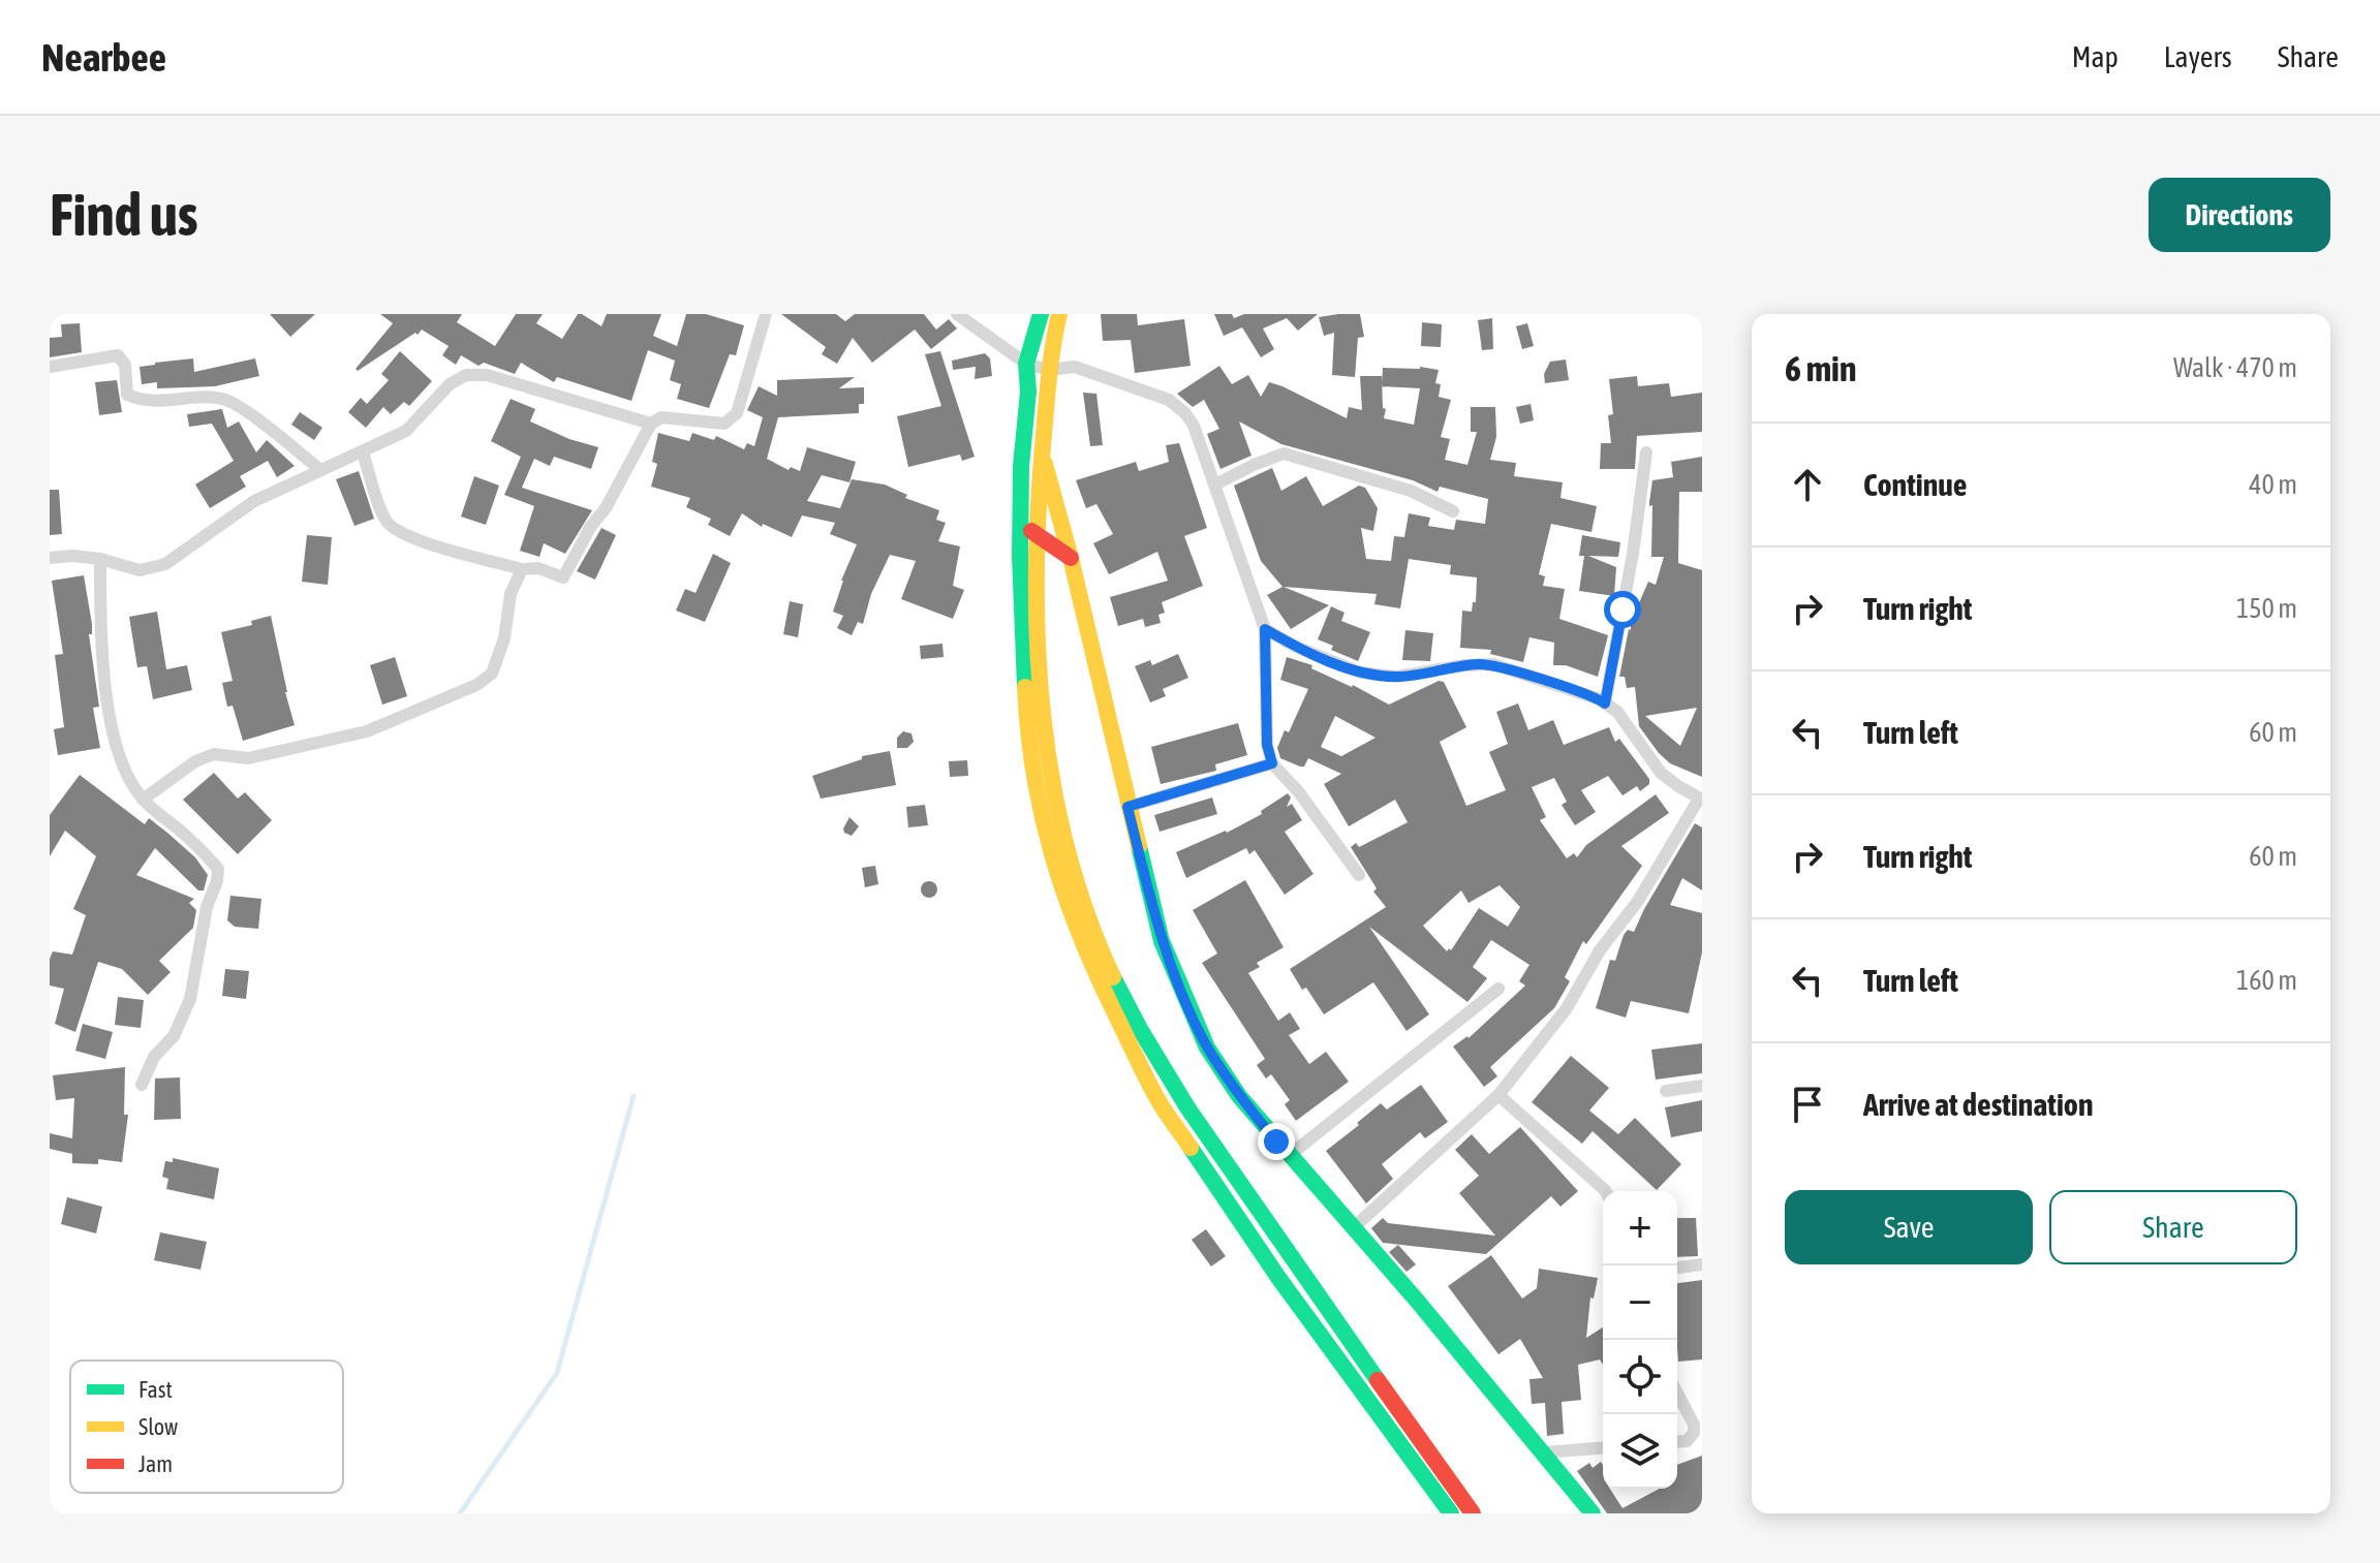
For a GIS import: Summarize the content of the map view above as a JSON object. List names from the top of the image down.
{
  "legend": ["Fast", "Slow", "Jam"],
  "page": {
    "header": "Nearbee",
    "nav": ["Map", "Layers", "Share"],
    "buttons": [
      "Directions",
      ["Save", "Share"]
    ],
    "title": "Find us",
    "heading": ["6 min", "Walk · 470 m"],
    "list": [
      ["Continue", "40 m"],
      ["Turn right", "150 m"],
      ["Turn left", "60 m"],
      ["Turn right", "60 m"],
      ["Turn left", "160 m"],
      "Arrive at destination"
    ],
    "map_buttons": ["+", "−"]
  }
}
